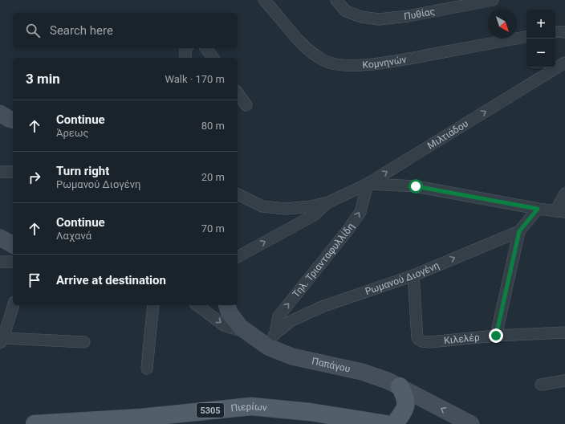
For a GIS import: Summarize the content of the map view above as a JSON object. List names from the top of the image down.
{
  "streets": {
    "main road": ["Πιερίων", "5305"],
    "street": [
      "Πυθίας",
      "Κομνηνών",
      "Μιλτιάδου",
      "Τηλ. Τριανταφυλλίδη",
      "Ρωμανού Διογένη",
      "Κιλελέρ",
      "Παπάγου"
    ]
  },
  "crossings": [
    ["Μιλτιάδου", "Τηλ. Τριανταφυλλίδη"],
    ["Τηλ. Τριανταφυλλίδη", "Ρωμανού Διογένη"],
    ["Τηλ. Τριανταφυλλίδη", "Παπάγου"],
    ["Ρωμανού Διογένη", "Κιλελέρ"],
    ["Ρωμανού Διογένη", "Παπάγου"]
  ],
  "one_way": ["Μιλτιάδου", "Τηλ. Τριανταφυλλίδη", "Ρωμανού Διογένη"],
  "north": "bottom right",
  "page": {
    "map_buttons": ["+", "−"],
    "search": "Search here",
    "heading": ["3 min", "Walk · 170 m"],
    "list": [
      ["Continue", "Άρεως", "80 m"],
      ["Turn right", "Ρωμανού Διογένη", "20 m"],
      ["Continue", "Λαχανά", "70 m"],
      "Arrive at destination"
    ]
  }
}
